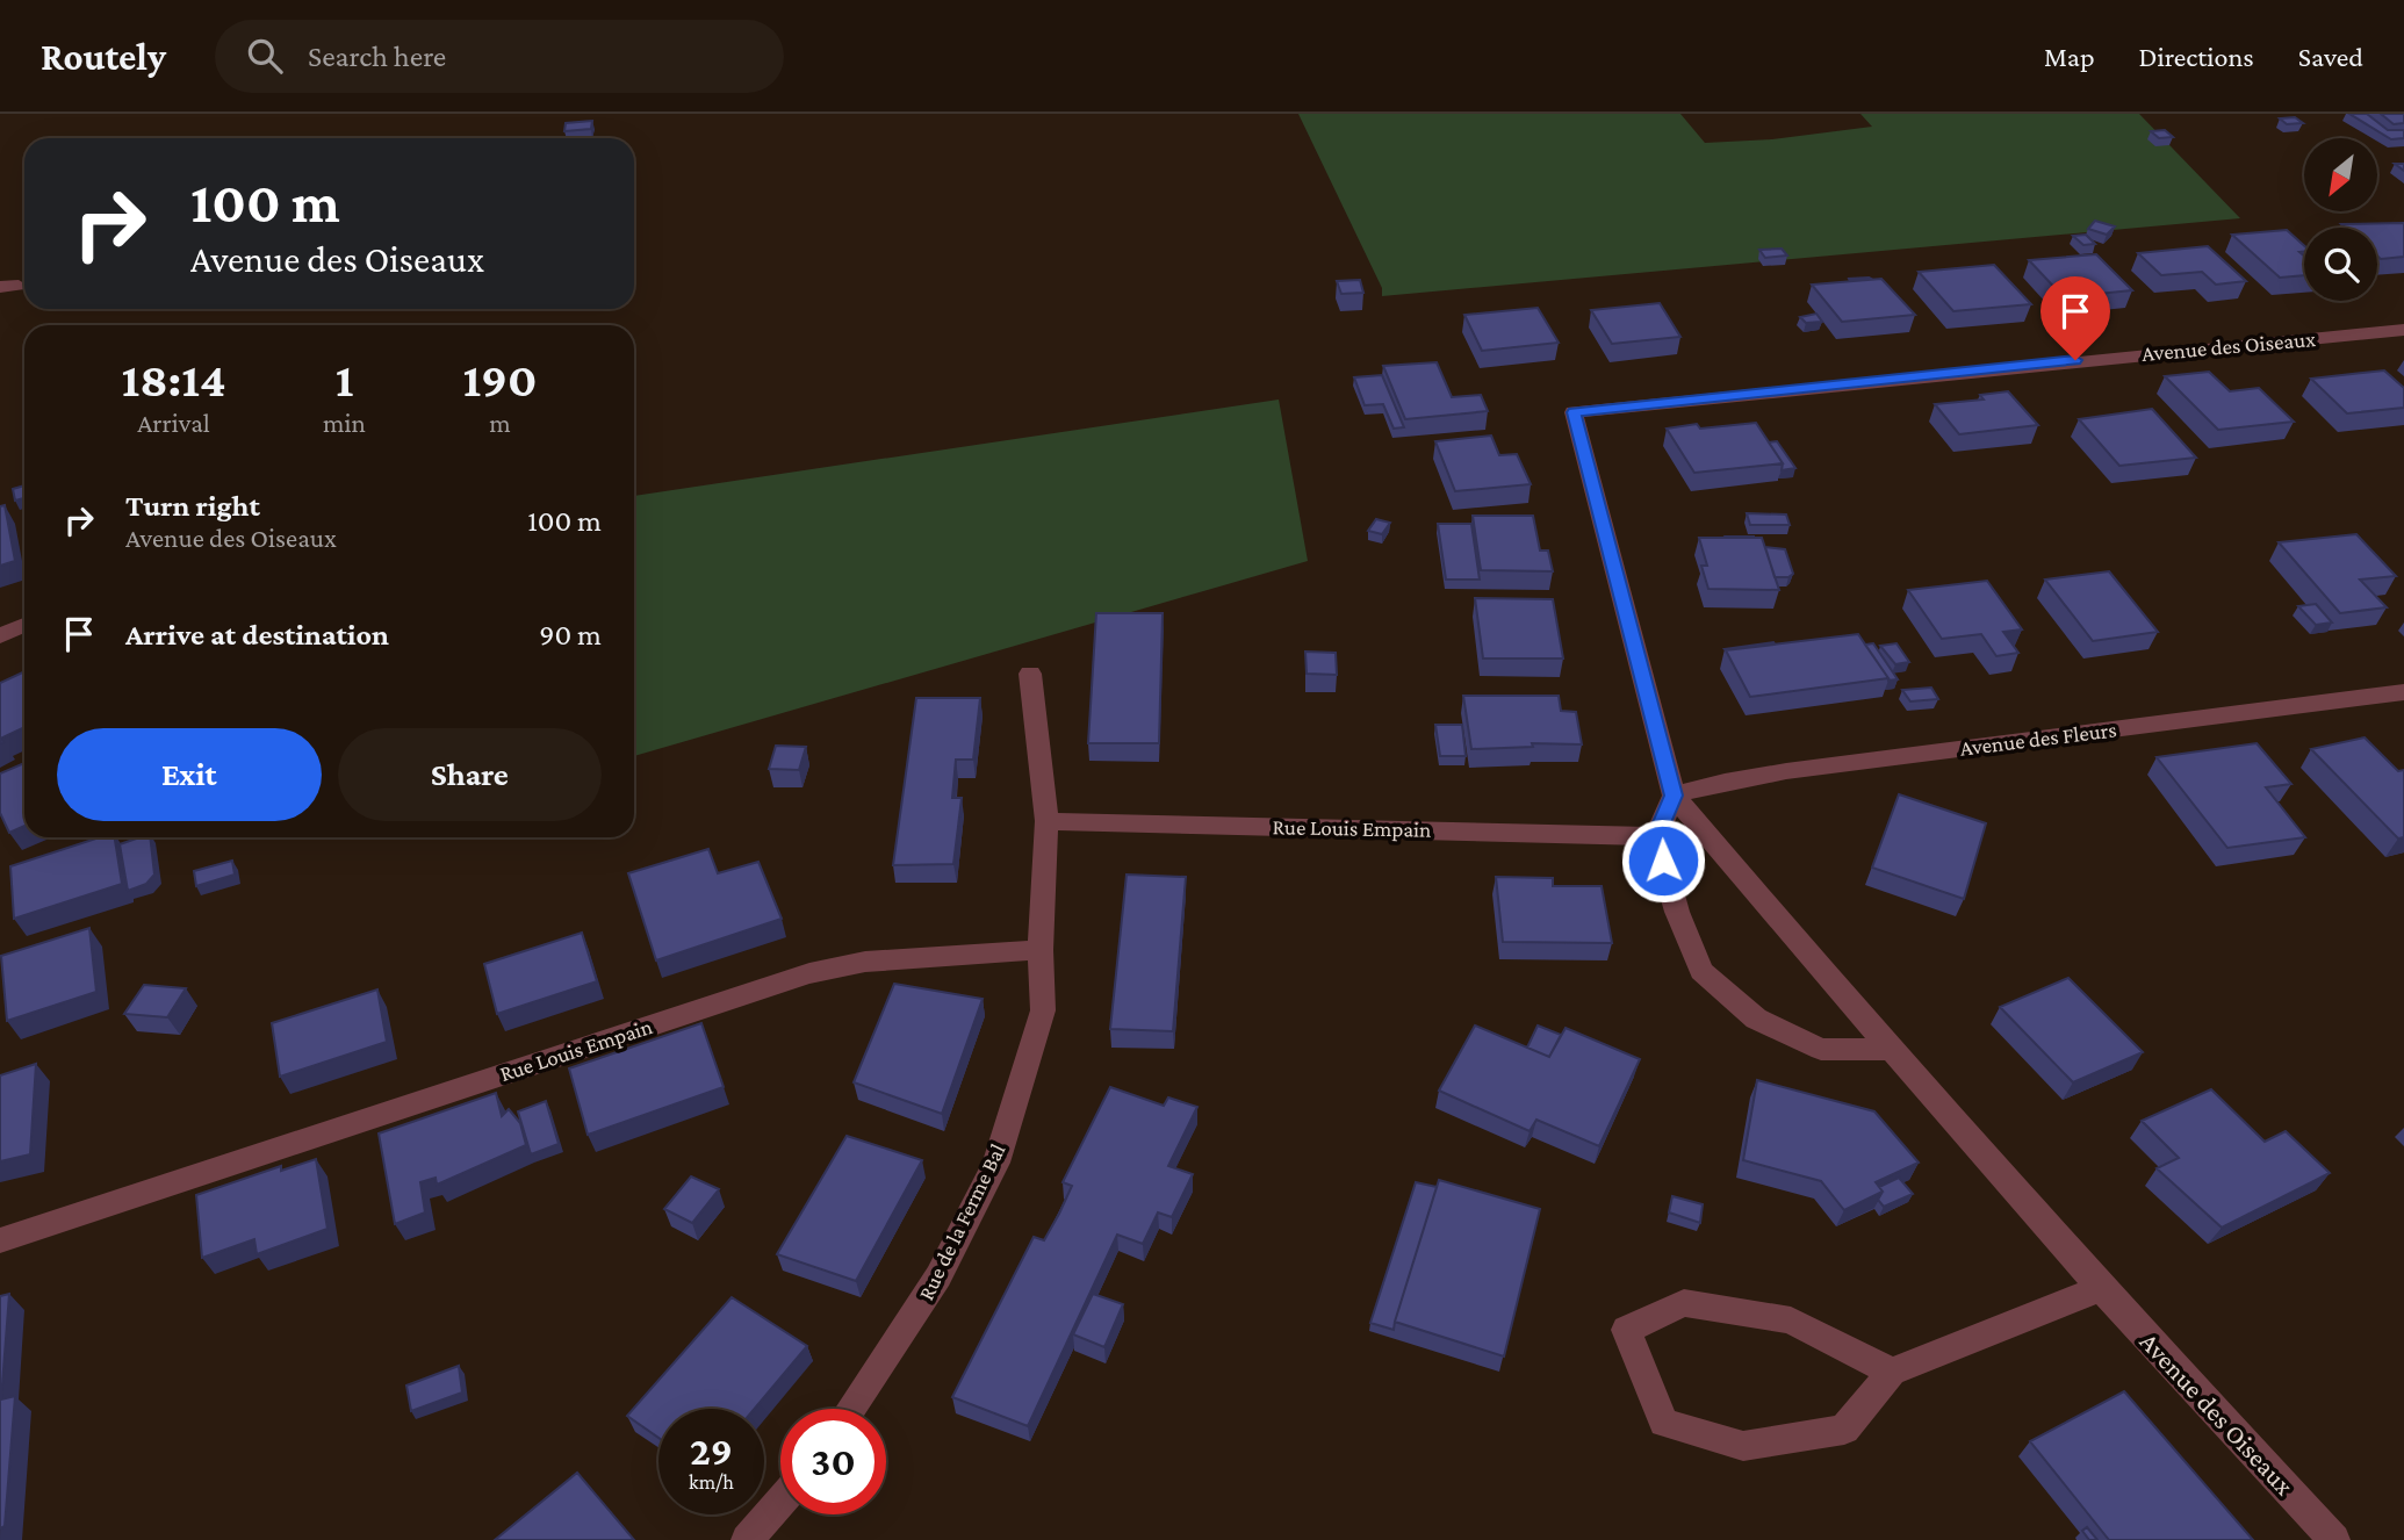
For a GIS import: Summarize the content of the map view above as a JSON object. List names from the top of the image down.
{
  "streets": {
    "street": [
      "Avenue des Oiseaux",
      "Avenue des Fleurs",
      "Rue Louis Empain",
      "Rue de la Ferme Bal"
    ]
  },
  "crossings": [
    ["Avenue des Oiseaux", "Avenue des Fleurs"],
    ["Rue Louis Empain", "Rue de la Ferme Bal"]
  ],
  "north": "bottom left",
  "page": {
    "header": "Routely",
    "search": "Search here",
    "nav": ["Map", "Directions", "Saved"],
    "turn": ["100 m", "Avenue des Oiseaux"],
    "eta": [
      "18:14",
      "Arrival",
      "1",
      "min",
      "190",
      "m"
    ],
    "list": [
      {
        "name": "Turn right",
        "note": "Avenue des Oiseaux",
        "value": "100 m"
      },
      {
        "name": "Arrive at destination",
        "value": "90 m"
      }
    ],
    "buttons": ["Exit", "Share"],
    "speed": "29 km/h",
    "limit": "30"
  }
}
